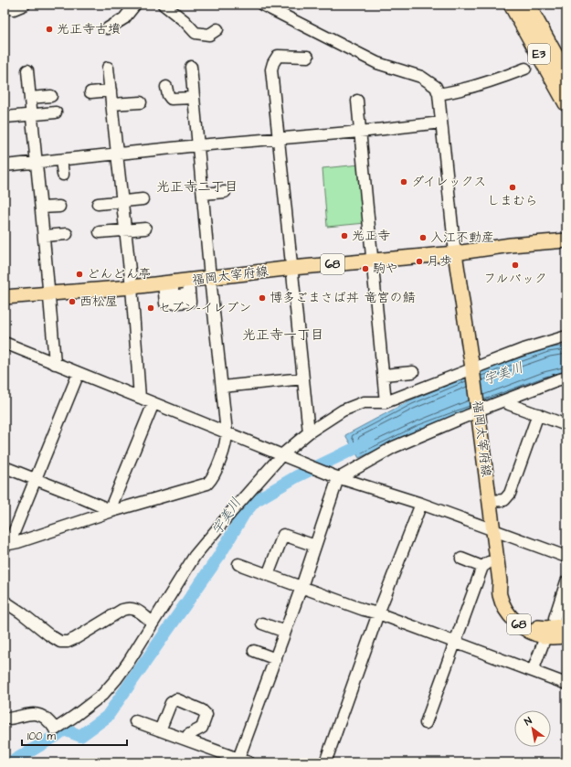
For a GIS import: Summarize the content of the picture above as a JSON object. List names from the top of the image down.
{
  "streets": {
    "highway": ["E3"],
    "main road": ["68", "福岡太宰府線"]
  },
  "districts": ["光正寺二丁目", "光正寺一丁目"],
  "water": ["宇美川"],
  "places": [
    "光正寺古墳",
    "ダイレックス",
    "しまむら",
    "光正寺",
    "入江不動産",
    "月歩",
    "フルバック",
    "駒や",
    "どんどん亭",
    "博多ごまさば丼 竜宮の鯖",
    "西松屋",
    "セブン-イレブン"
  ],
  "scale_bar": "100 m",
  "north": "top left"
}
